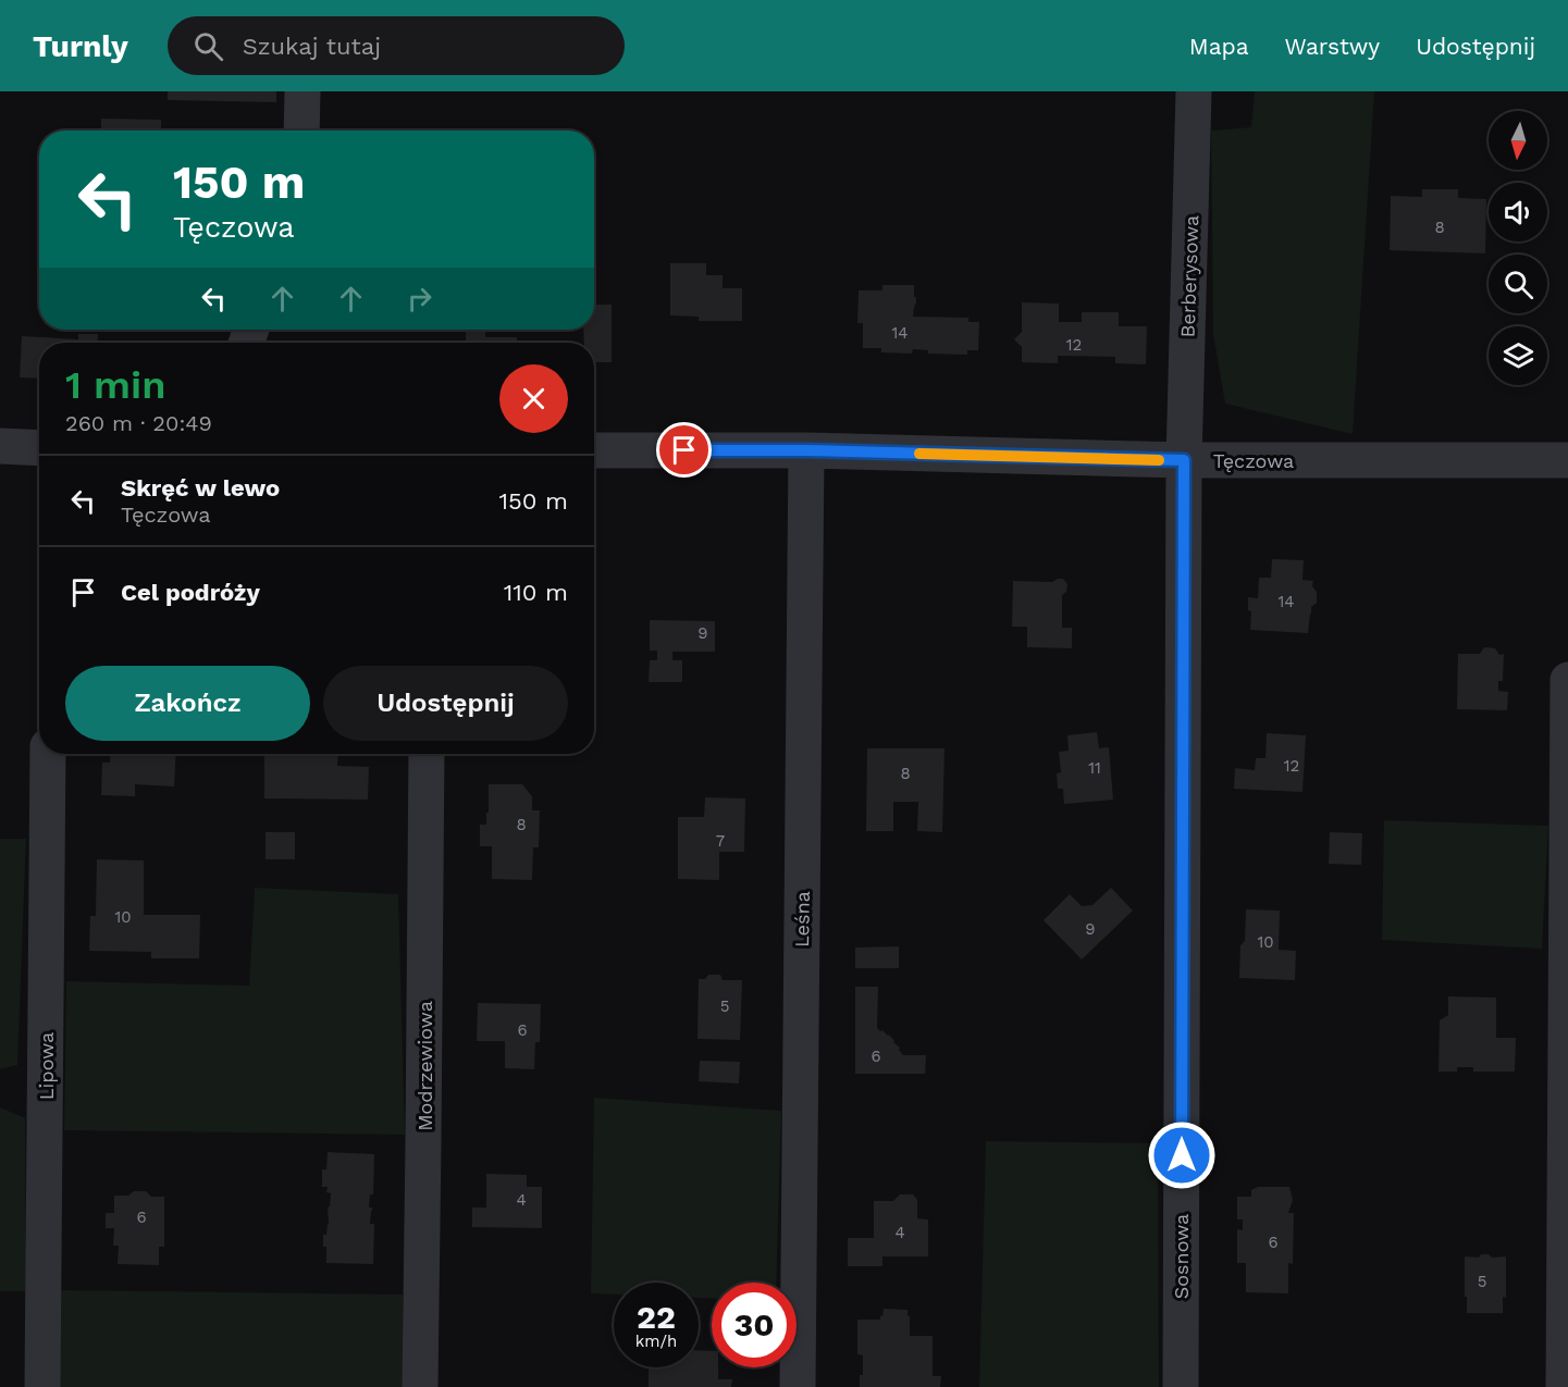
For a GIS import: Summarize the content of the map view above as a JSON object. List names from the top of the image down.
{
  "streets": {
    "street": [
      "Berberysowa",
      "Tęczowa",
      "Leśna",
      "Lipowa",
      "Modrzewiowa",
      "Sosnowa"
    ]
  },
  "crossings": [
    ["Berberysowa", "Tęczowa"],
    ["Berberysowa", "Sosnowa"],
    ["Tęczowa", "Leśna"],
    ["Tęczowa", "Sosnowa"]
  ],
  "house_numbers": [
    "8",
    "14",
    "12",
    "14",
    "9",
    "12",
    "11",
    "8",
    "8",
    "7",
    "10",
    "9",
    "10",
    "5",
    "6",
    "6",
    "4",
    "6",
    "4",
    "6",
    "5"
  ],
  "north": "bottom",
  "page": {
    "header": "Turnly",
    "search": "Szukaj tutaj",
    "nav": ["Mapa", "Warstwy", "Udostępnij"],
    "turn": ["150 m", "Tęczowa"],
    "heading": ["1 min", "260 m · 20:49"],
    "list": [
      {
        "name": "Skręć w lewo",
        "note": "Tęczowa",
        "value": "150 m"
      },
      {
        "name": "Cel podróży",
        "value": "110 m"
      }
    ],
    "buttons": ["Zakończ", "Udostępnij"],
    "speed": "22 km/h",
    "limit": "30"
  }
}
